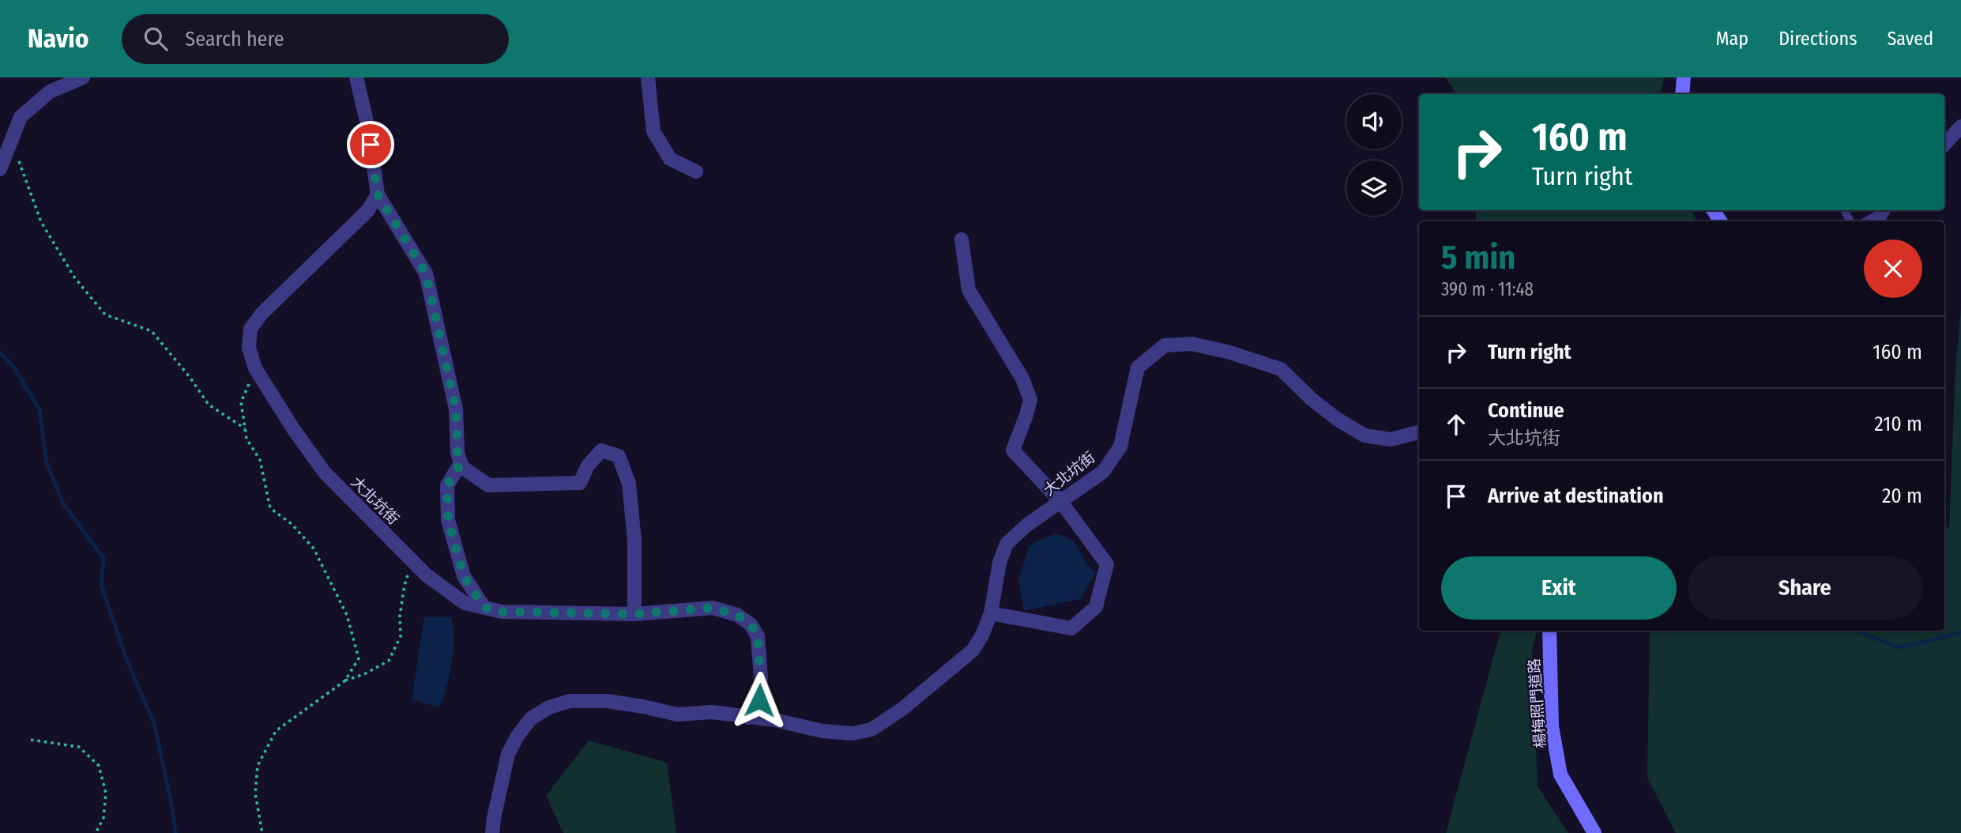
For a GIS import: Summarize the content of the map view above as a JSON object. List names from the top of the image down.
{
  "streets": {
    "street": ["大北坑街", "楊梅照門道路"]
  },
  "page": {
    "header": "Navio",
    "search": "Search here",
    "nav": ["Map", "Directions", "Saved"],
    "turn": ["160 m", "Turn right"],
    "heading": ["5 min", "390 m · 11:48"],
    "list": [
      {
        "name": "Turn right",
        "value": "160 m"
      },
      {
        "name": "Continue",
        "note": "大北坑街",
        "value": "210 m"
      },
      {
        "name": "Arrive at destination",
        "value": "20 m"
      }
    ],
    "buttons": ["Exit", "Share"]
  }
}
